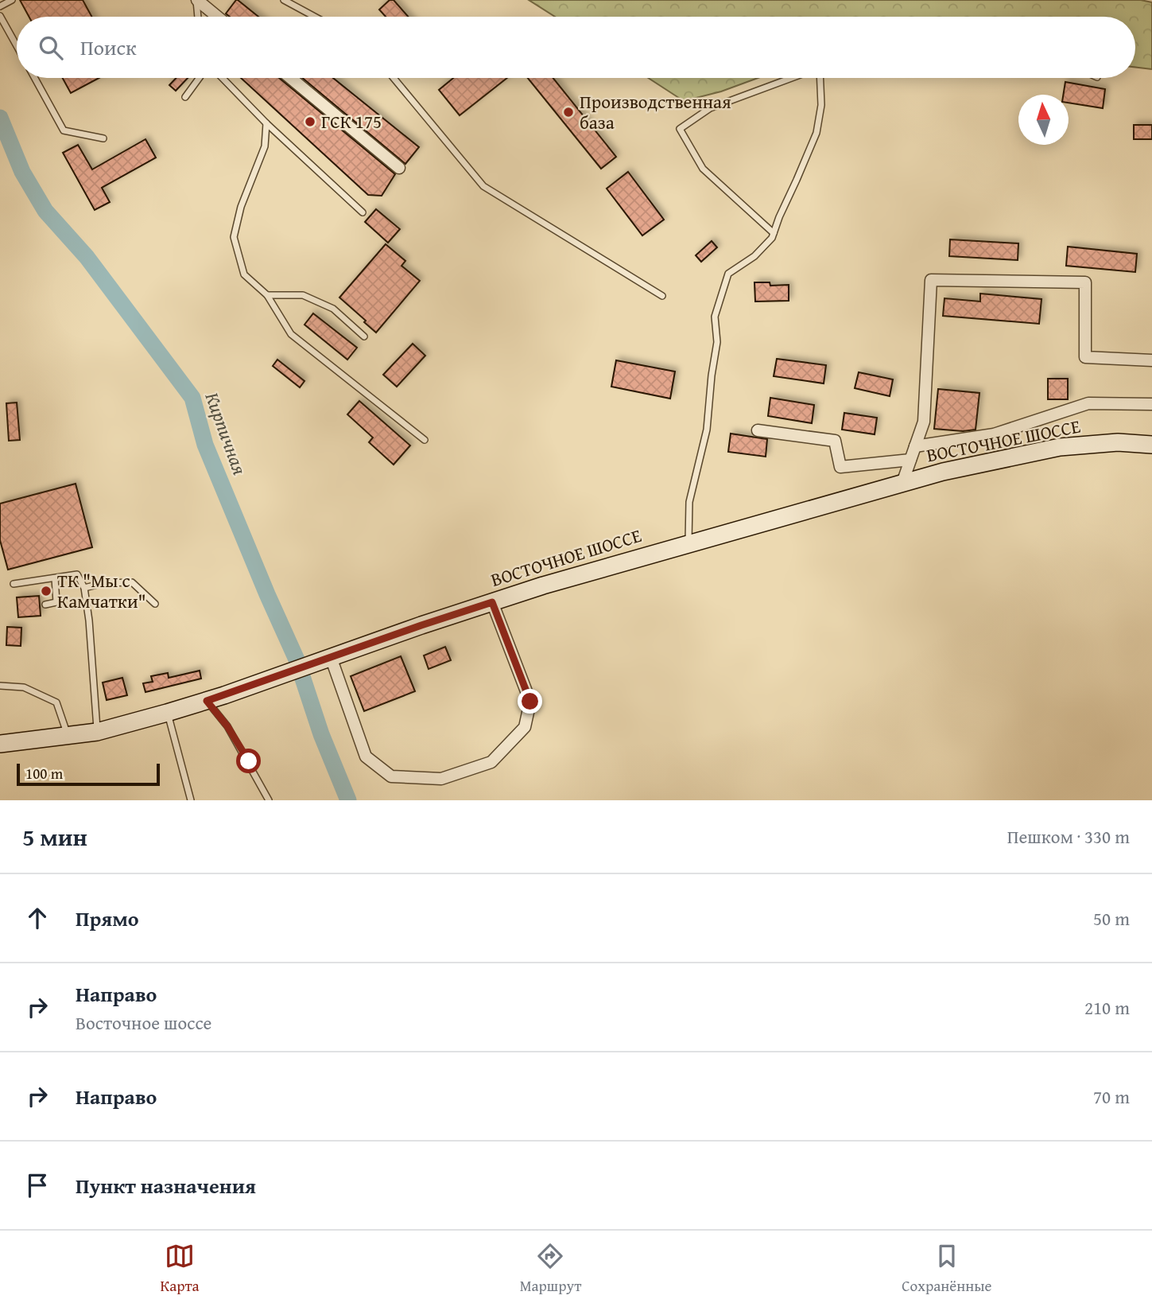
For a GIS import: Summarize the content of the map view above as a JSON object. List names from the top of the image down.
{
  "streets": {
    "street": ["ВОСТОЧНОЕ ШОССЕ"]
  },
  "water": ["Кирпичная"],
  "places": ["Производственная база", "ГСК 175", "ТК \"Мы с Камчатки\""],
  "scale_bar": "100 m",
  "north": "top",
  "page": {
    "search": "Поиск",
    "scale": "100 m",
    "heading": ["5 мин", "Пешком · 330 m"],
    "list": [
      ["Прямо", "50 m"],
      ["Направо", "Восточное шоссе", "210 m"],
      ["Направо", "70 m"],
      "Пункт назначения"
    ],
    "nav": ["Карта", "Маршрут", "Сохранённые"]
  }
}
